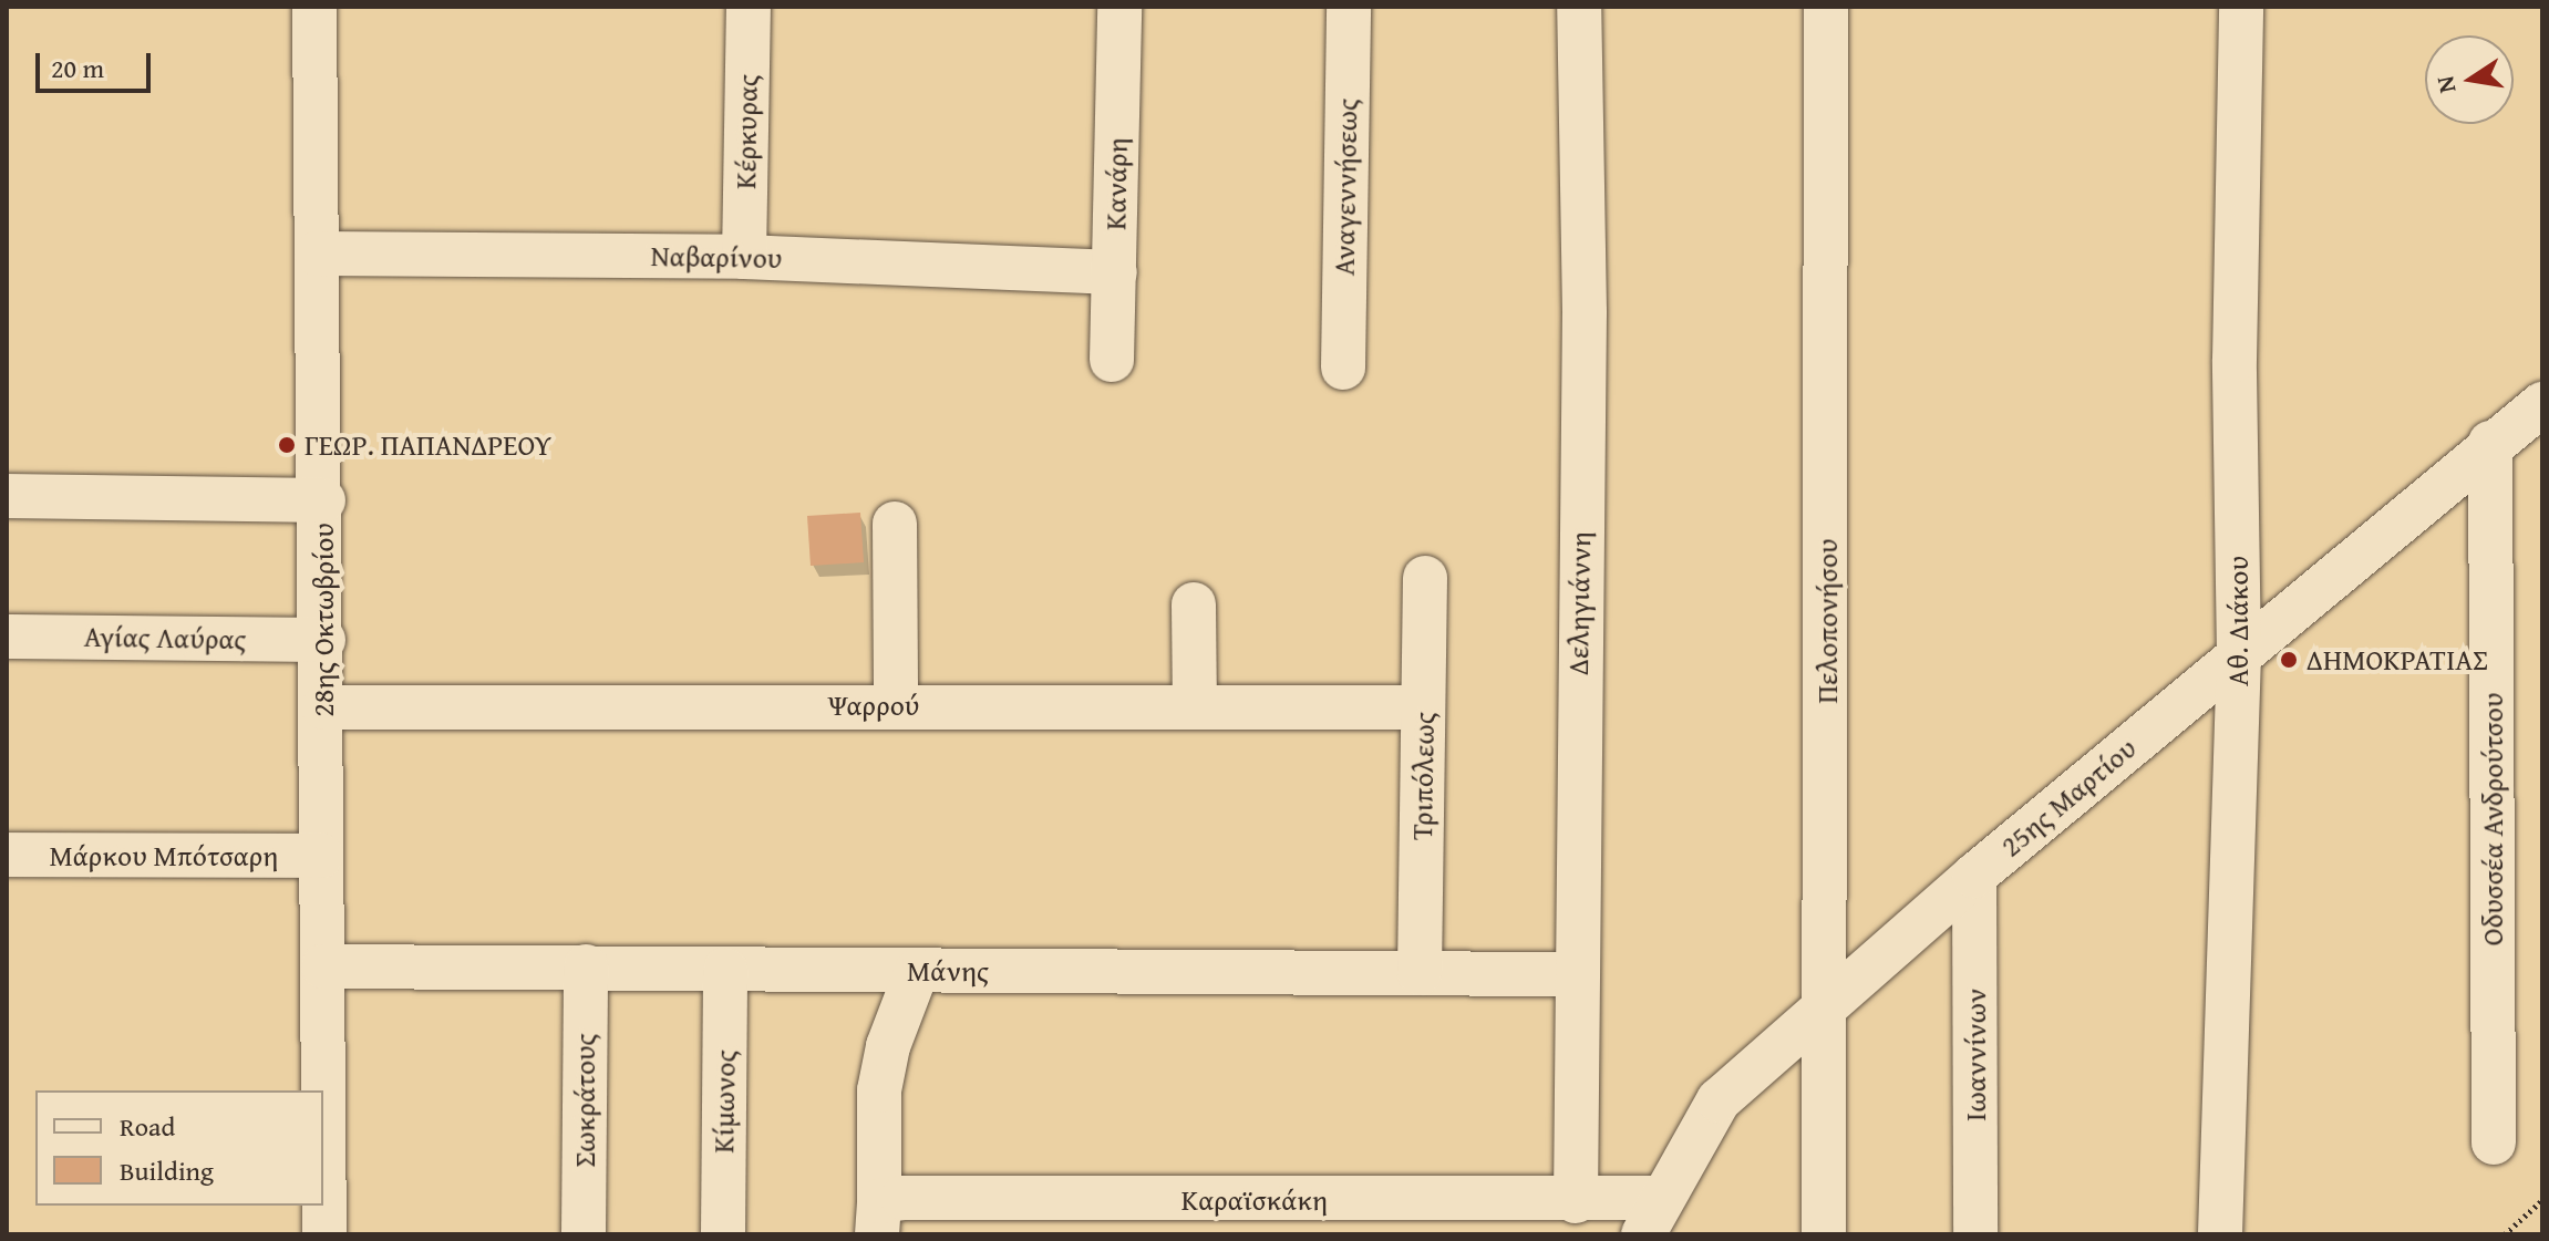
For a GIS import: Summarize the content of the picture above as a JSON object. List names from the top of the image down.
{
  "streets": {
    "street": [
      "Κέρκυρας",
      "Κανάρη",
      "Αναγεννήσεως",
      "Ναβαρίνου",
      "Δεληγιάννη",
      "28ης Οκτωβρίου",
      "Πελοπονήσου",
      "Αθ. Διάκου",
      "Αγίας Λαύρας",
      "Ψαρρού",
      "Τριπόλεως",
      "25ης Μαρτίου",
      "Οδυσσέα Ανδρούτσου",
      "Μάρκου Μπότσαρη",
      "Μάνης",
      "Ιωαννίνων",
      "Σωκράτους",
      "Κίμωνος",
      "Καραϊσκάκη"
    ]
  },
  "crossings": [
    ["Κέρκυρας", "Ναβαρίνου"],
    ["Κανάρη", "Ναβαρίνου"],
    ["Ναβαρίνου", "28ης Οκτωβρίου"],
    ["Δεληγιάννη", "Μάνης"],
    ["Δεληγιάννη", "Καραϊσκάκη"],
    ["28ης Οκτωβρίου", "Αγίας Λαύρας"],
    ["28ης Οκτωβρίου", "Ψαρρού"],
    ["28ης Οκτωβρίου", "Μάρκου Μπότσαρη"],
    ["28ης Οκτωβρίου", "Μάνης"],
    ["Πελοπονήσου", "25ης Μαρτίου"],
    ["Αθ. Διάκου", "25ης Μαρτίου"],
    ["Ψαρρού", "Τριπόλεως"],
    ["Τριπόλεως", "Μάνης"],
    ["25ης Μαρτίου", "Οδυσσέα Ανδρούτσου"],
    ["25ης Μαρτίου", "Ιωαννίνων"],
    ["25ης Μαρτίου", "Καραϊσκάκη"],
    ["Μάνης", "Σωκράτους"],
    ["Μάνης", "Κίμωνος"]
  ],
  "places": ["ΓΕΩΡ. ΠΑΠΑΝΔΡΕΟΥ", "ΔΗΜΟΚΡΑΤΙΑΣ"],
  "legend": ["Road", "Building"],
  "scale_bar": "20 m",
  "north": "left"
}
